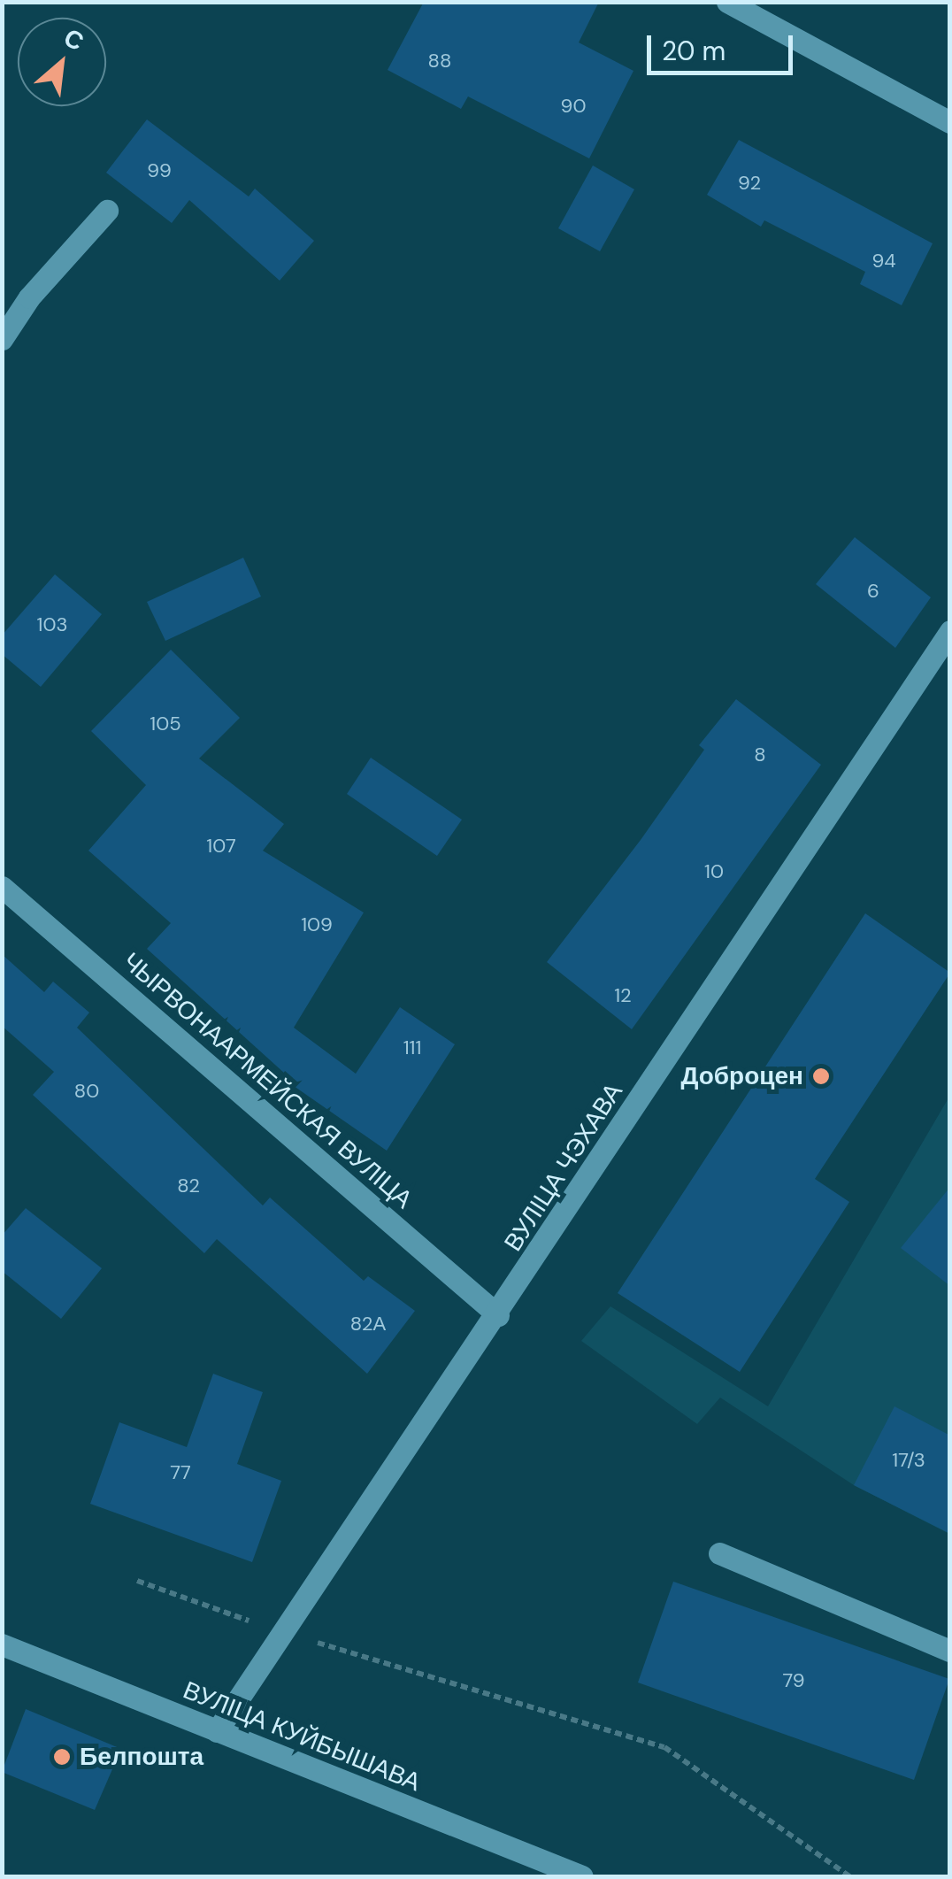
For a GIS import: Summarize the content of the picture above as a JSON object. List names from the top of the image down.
{
  "streets": {
    "street": ["ЧЫРВОНААРМЕЙСКАЯ ВУЛІЦА", "ВУЛІЦА ЧЭХАВА", "ВУЛІЦА КУЙБЫШАВА"]
  },
  "crossings": [
    ["ЧЫРВОНААРМЕЙСКАЯ ВУЛІЦА", "ВУЛІЦА ЧЭХАВА"],
    ["ВУЛІЦА ЧЭХАВА", "ВУЛІЦА КУЙБЫШАВА"]
  ],
  "places": ["Доброцен", "Белпошта"],
  "house_numbers": [
    "88",
    "90",
    "99",
    "92",
    "94",
    "6",
    "103",
    "105",
    "8",
    "107",
    "10",
    "109",
    "12",
    "111",
    "80",
    "82",
    "82А",
    "17/3",
    "77",
    "79"
  ],
  "scale_bar": "20 m",
  "north": "top right"
}
